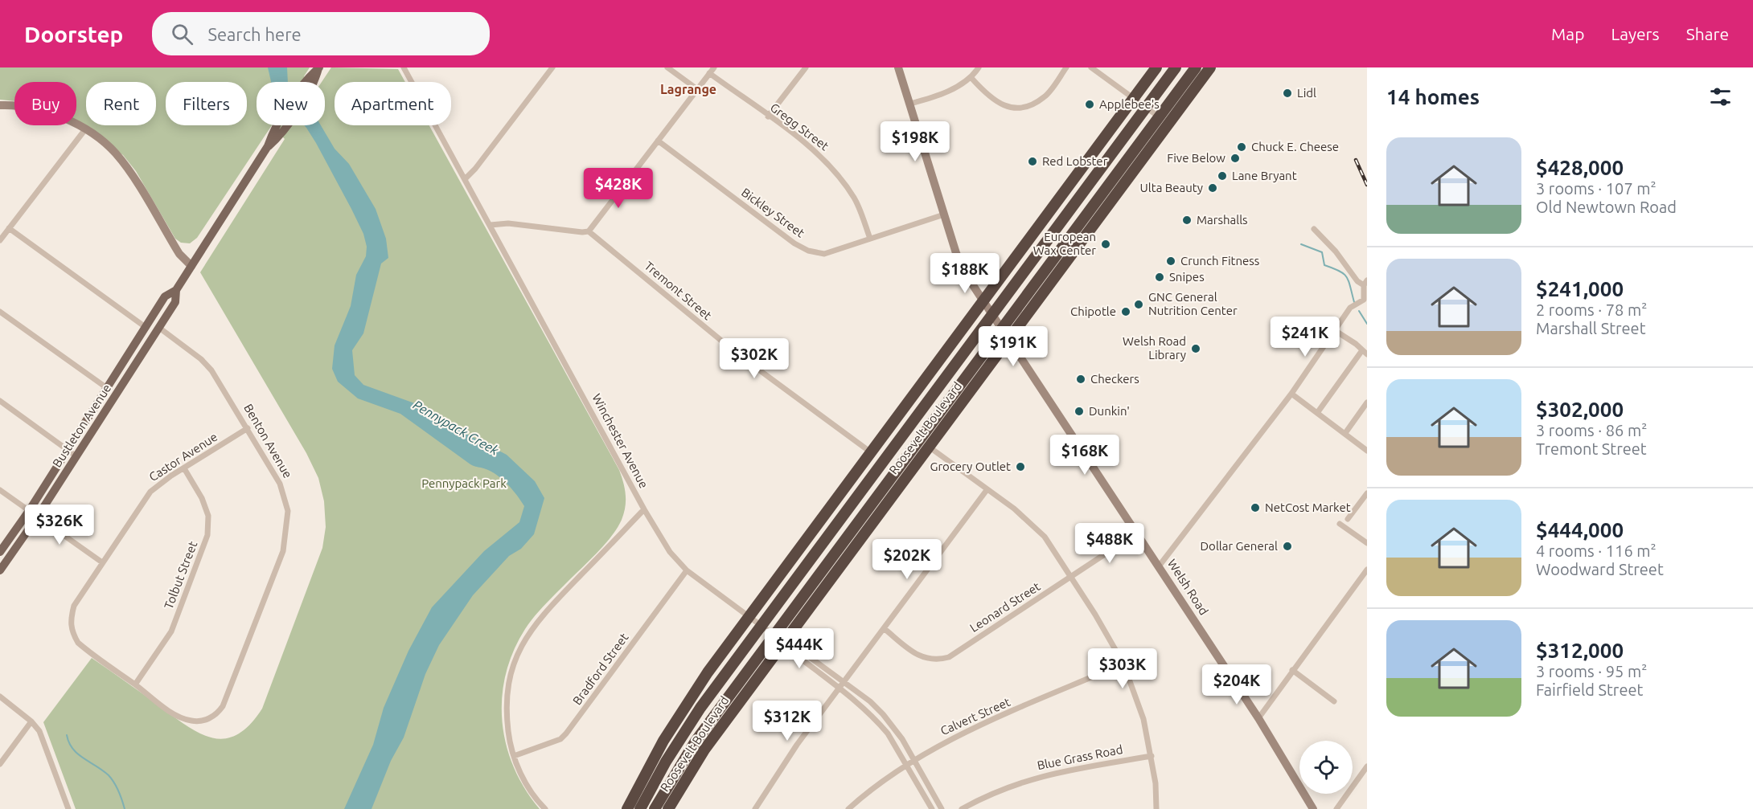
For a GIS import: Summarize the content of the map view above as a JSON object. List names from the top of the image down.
{
  "streets": {
    "highway": ["Roosevelt Boulevard"],
    "main road": ["Bustleton Avenue"],
    "street": [
      "Gregg Street",
      "Bickley Street",
      "Tremont Street",
      "Benton Avenue",
      "Winchester Avenue",
      "Castor Avenue",
      "Tolbut Street",
      "Welsh Road",
      "Leonard Street",
      "Bradford Street",
      "Calvert Street",
      "Blue Grass Road"
    ]
  },
  "crossings": [
    ["Gregg Street", "Bickley Street"],
    ["Bickley Street", "Welsh Road"],
    ["Tremont Street", "Roosevelt Boulevard"],
    ["Bustleton Avenue", "Benton Avenue"],
    ["Roosevelt Boulevard", "Winchester Avenue"],
    ["Roosevelt Boulevard", "Welsh Road"],
    ["Benton Avenue", "Castor Avenue"],
    ["Benton Avenue", "Tolbut Street"],
    ["Winchester Avenue", "Bradford Street"],
    ["Castor Avenue", "Tolbut Street"],
    ["Welsh Road", "Leonard Street"]
  ],
  "districts": ["Lagrange"],
  "water": ["Pennypack Creek"],
  "parks": ["Pennypack Park"],
  "places": [
    "Lidl",
    "Applebee's",
    "Chuck E. Cheese",
    "Five Below",
    "Red Lobster",
    "Lane Bryant",
    "Ulta Beauty",
    "Marshalls",
    "European Wax Center",
    "Crunch Fitness",
    "Snipes",
    "GNC General Nutrition Center",
    "Chipotle",
    "Welsh Road Library",
    "Checkers",
    "Dunkin'",
    "Grocery Outlet",
    "NetCost Market",
    "Dollar General"
  ],
  "page": {
    "header": "Doorstep",
    "search": "Search here",
    "nav": ["Map", "Layers", "Share"],
    "heading": "14 homes",
    "chip": [
      "Buy",
      "Rent",
      "Filters",
      "New",
      "Apartment"
    ],
    "price": [
      "$198K",
      "$428K",
      "$188K",
      "$241K",
      "$191K",
      "$302K",
      "$168K",
      "$326K",
      "$488K",
      "$202K",
      "$444K",
      "$303K",
      "$204K",
      "$312K"
    ],
    "list": [
      {
        "name": "$428,000",
        "note": "3 rooms · 107 m² · Old Newtown Road"
      },
      {
        "name": "$241,000",
        "note": "2 rooms · 78 m² · Marshall Street"
      },
      {
        "name": "$302,000",
        "note": "3 rooms · 86 m² · Tremont Street"
      },
      {
        "name": "$444,000",
        "note": "4 rooms · 116 m² · Woodward Street"
      },
      {
        "name": "$312,000",
        "note": "3 rooms · 95 m² · Fairfield Street"
      }
    ]
  }
}
